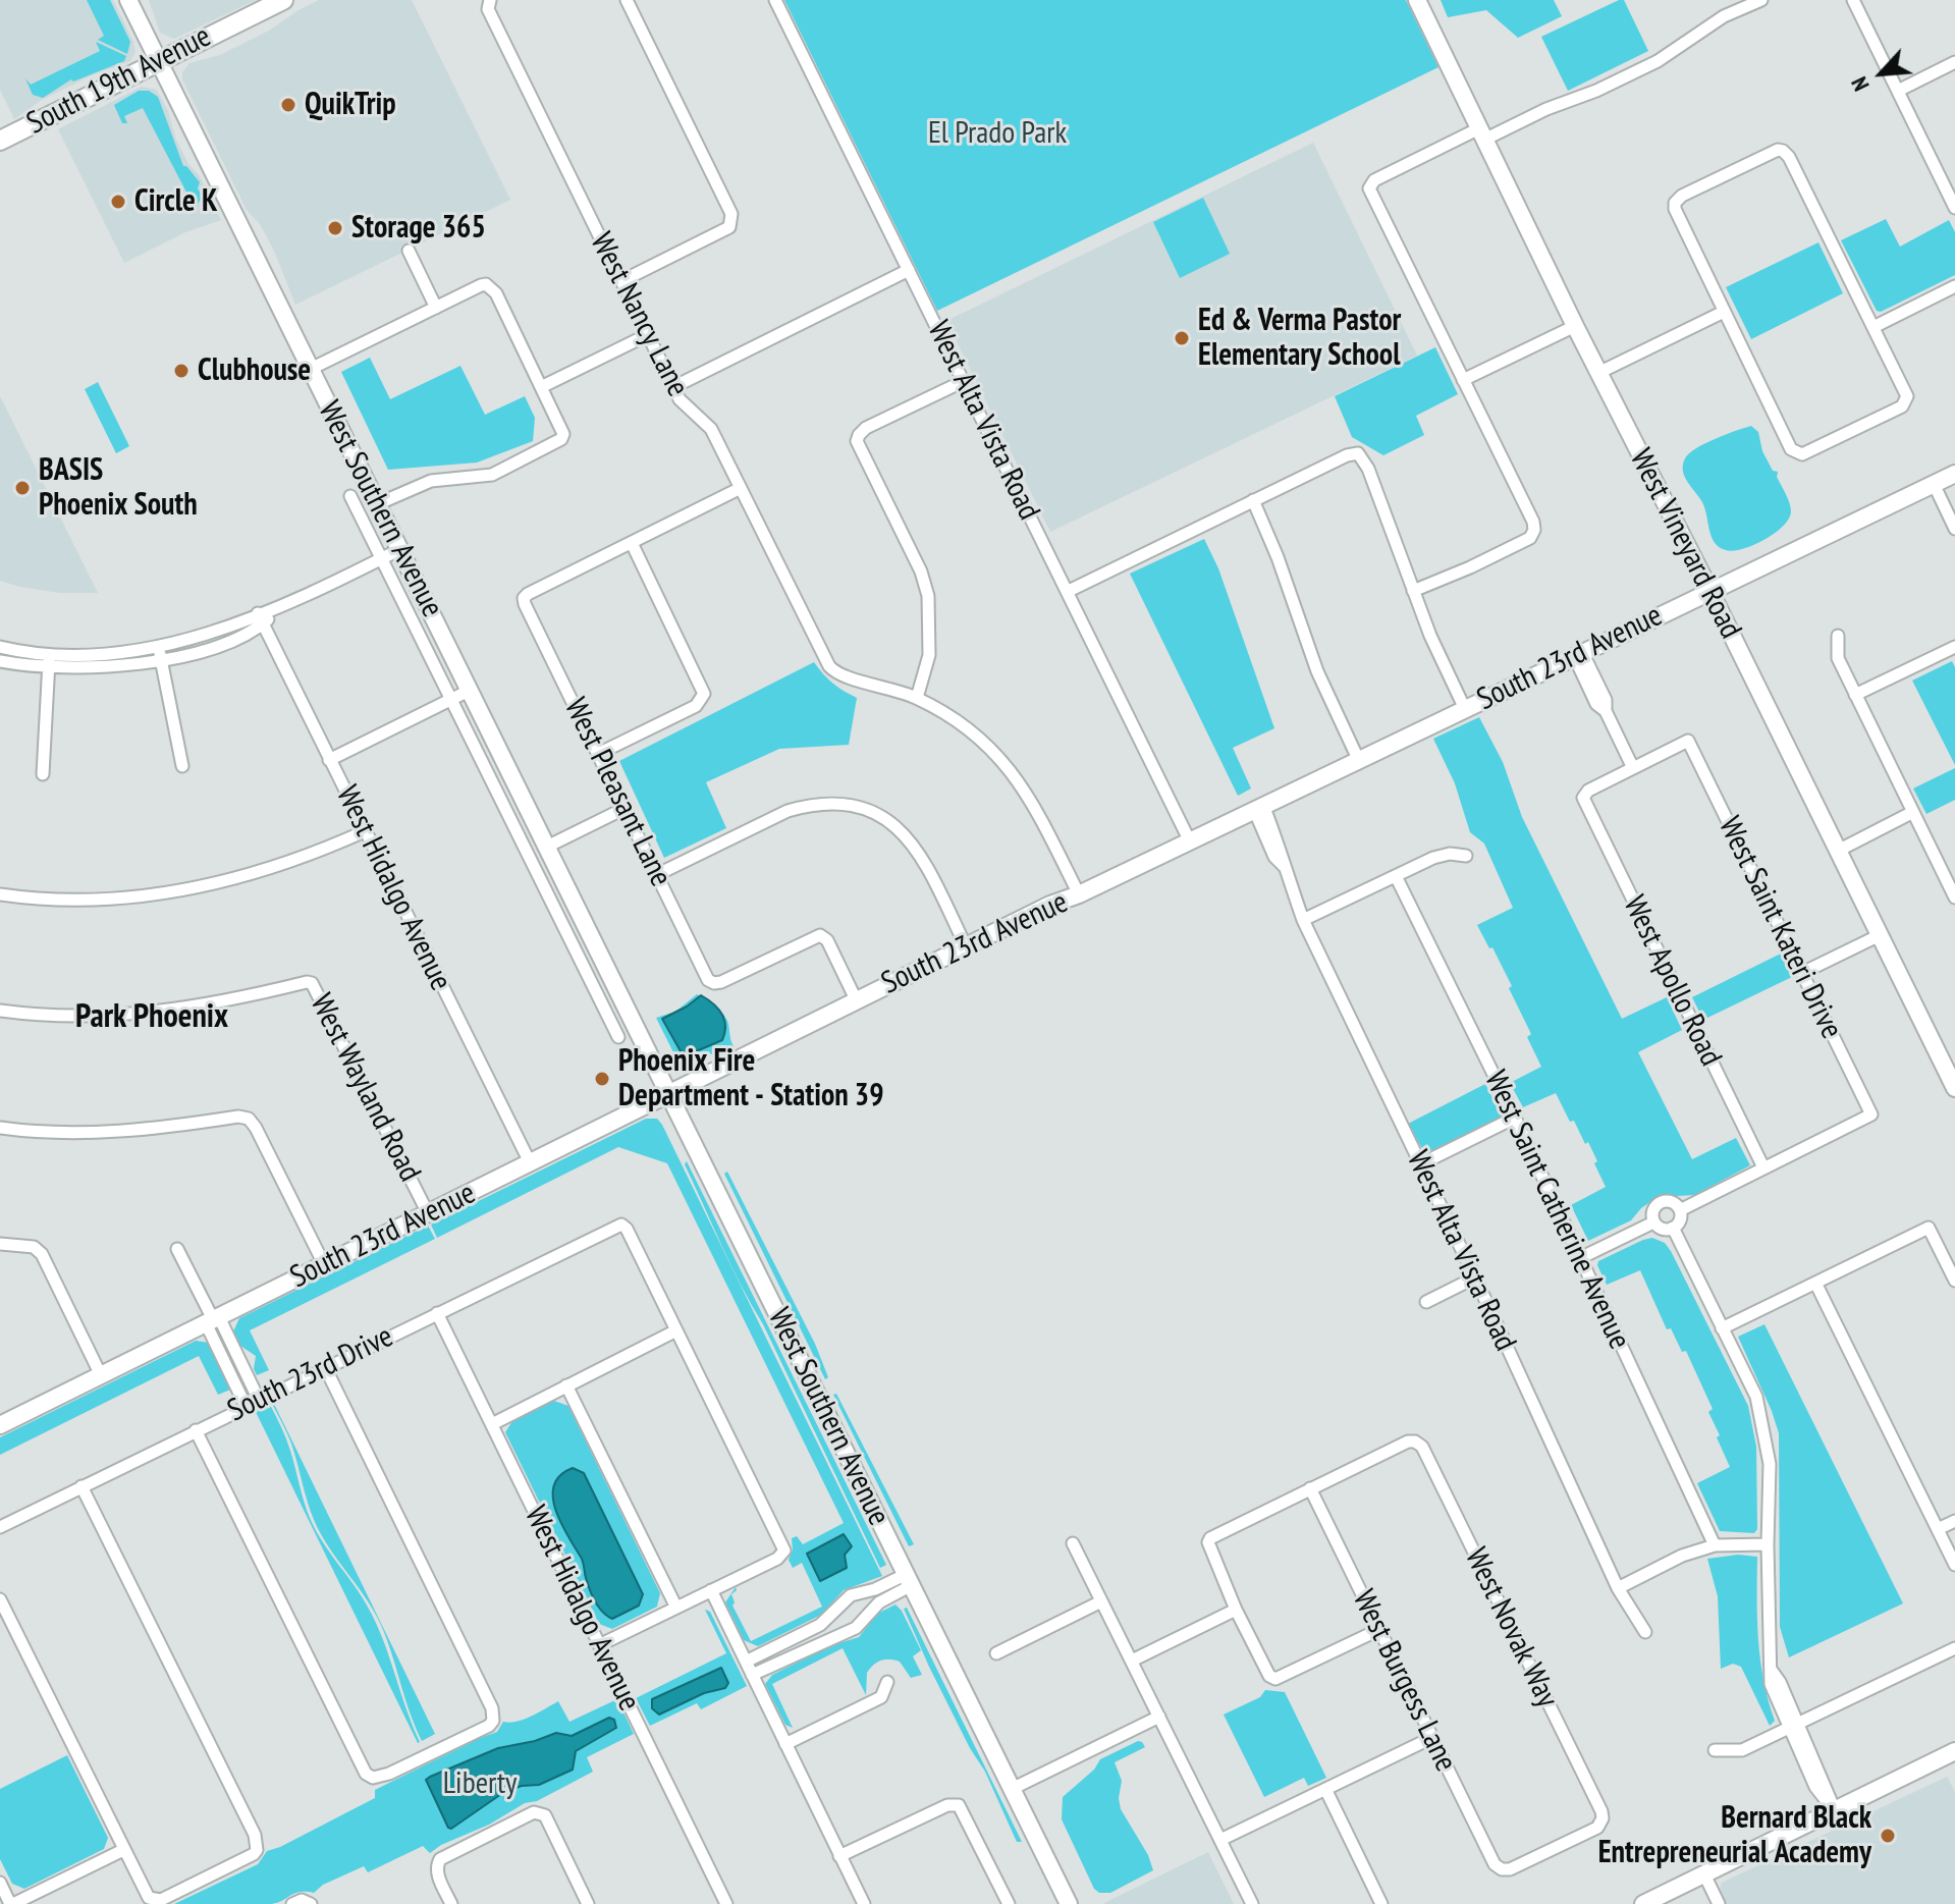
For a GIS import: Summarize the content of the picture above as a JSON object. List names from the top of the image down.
{
  "streets": {
    "main road": ["South 19th Avenue"],
    "street": [
      "West Nancy Lane",
      "West Alta Vista Road",
      "West Southern Avenue",
      "West Vineyard Road",
      "South 23rd Avenue",
      "West Pleasant Lane",
      "West Hidalgo Avenue",
      "West Saint Kateri Drive",
      "West Apollo Road",
      "West Wayland Road",
      "West Saint Catherine Avenue",
      "South 23rd Drive",
      "West Novak Way",
      "West Burgess Lane"
    ]
  },
  "crossings": [
    ["South 19th Avenue", "West Southern Avenue"],
    ["West Alta Vista Road", "South 23rd Avenue"],
    ["West Southern Avenue", "South 23rd Avenue"],
    ["West Vineyard Road", "South 23rd Avenue"],
    ["South 23rd Avenue", "West Pleasant Lane"],
    ["South 23rd Avenue", "West Hidalgo Avenue"],
    ["South 23rd Avenue", "West Wayland Road"],
    ["West Hidalgo Avenue", "South 23rd Drive"],
    ["West Saint Kateri Drive", "West Apollo Road"],
    ["West Novak Way", "West Burgess Lane"]
  ],
  "districts": ["Park Phoenix"],
  "parks": ["El Prado Park", "Liberty"],
  "places": [
    "QuikTrip",
    "Circle K",
    "Storage 365",
    "Ed & Verma Pastor Elementary School",
    "Clubhouse",
    "BASIS Phoenix South",
    "Phoenix Fire Department - Station 39",
    "Bernard Black Entrepreneurial Academy"
  ],
  "north": "bottom left"
}
